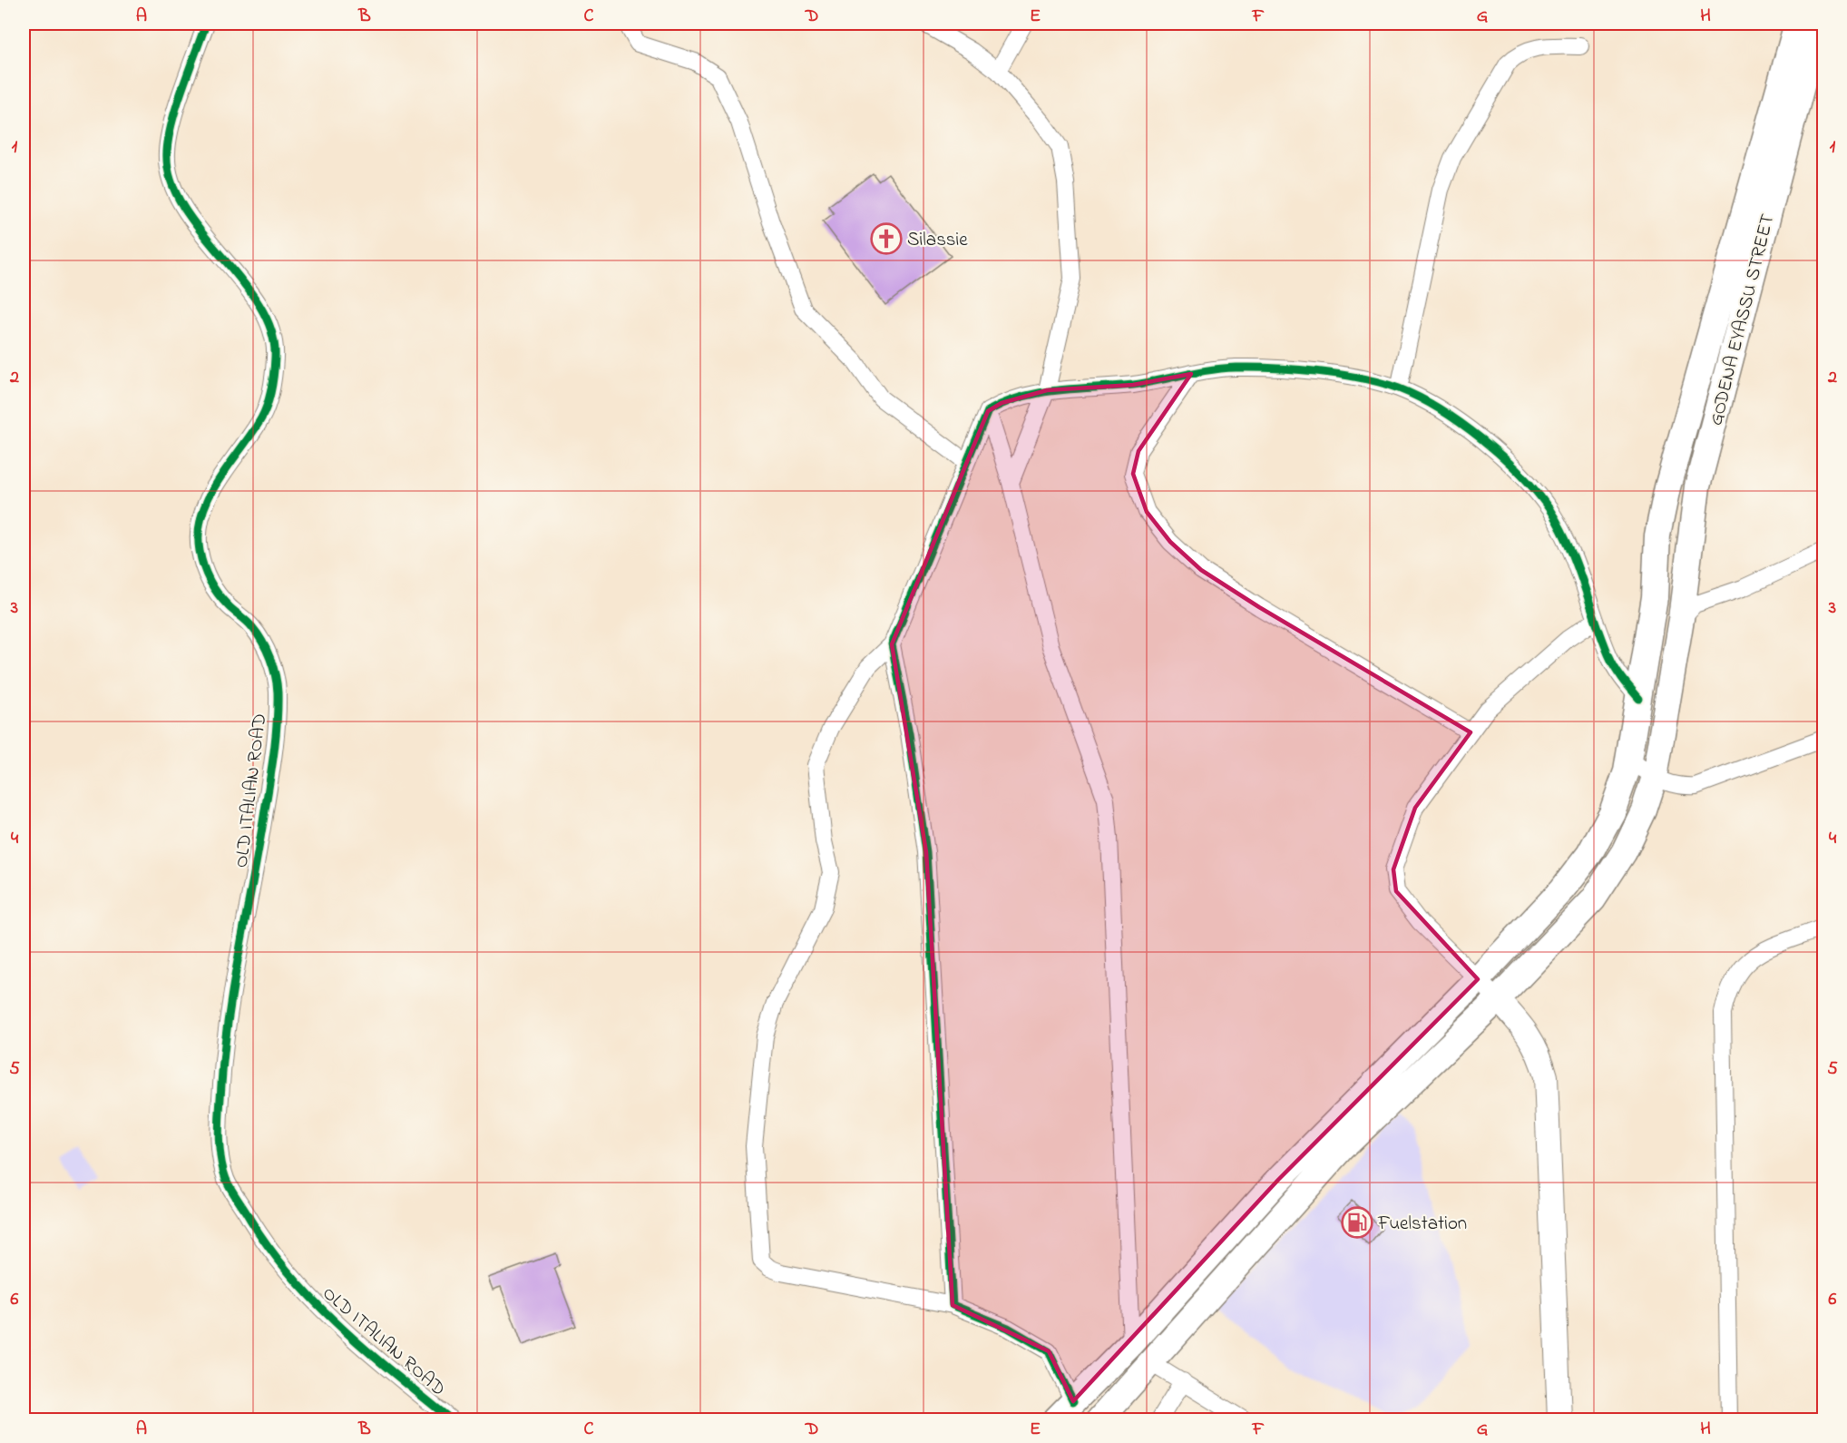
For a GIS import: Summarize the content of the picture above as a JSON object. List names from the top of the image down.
{
  "streets": {
    "main road": ["GODENA EYASSU STREET"],
    "street": ["OLD ITALIAN ROAD"]
  },
  "places": {
    "church": ["Silassie"],
    "fuel station": ["Fuelstation"]
  },
  "grid": {
    "columns": [
      "A",
      "B",
      "C",
      "D",
      "E",
      "F",
      "G",
      "H"
    ],
    "rows": [
      "1",
      "2",
      "3",
      "4",
      "5",
      "6"
    ]
  }
}
